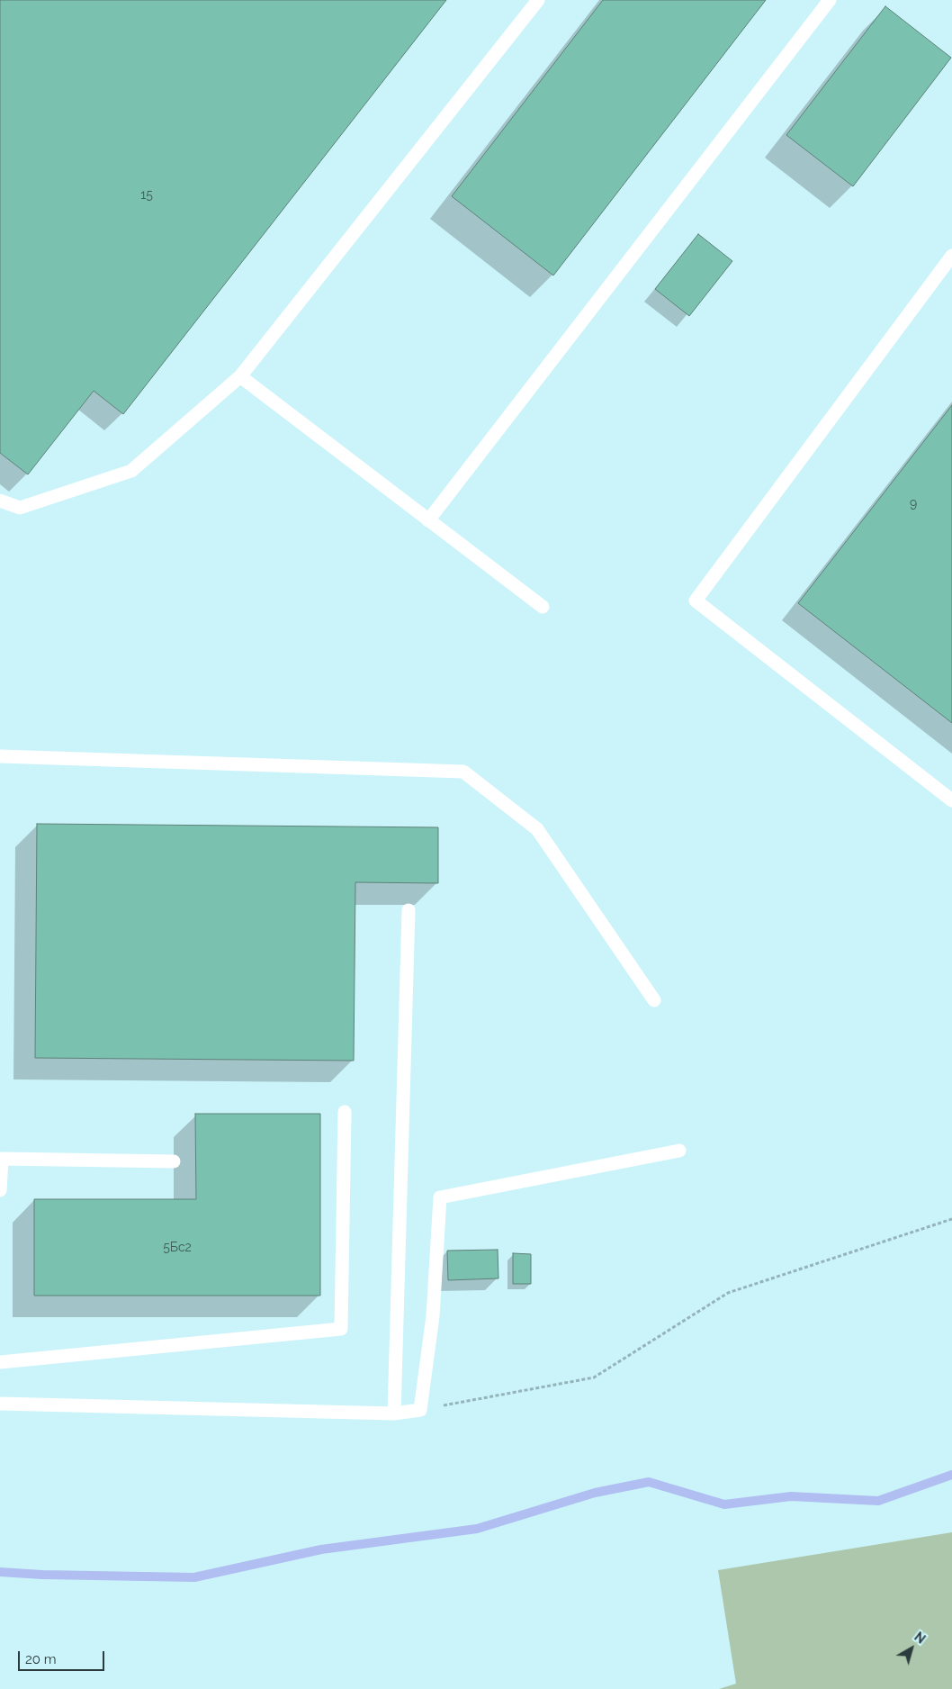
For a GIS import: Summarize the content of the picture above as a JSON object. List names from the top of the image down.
{
  "house_numbers": ["15", "9", "5Бс2"],
  "scale_bar": "20 m",
  "north": "top right"
}
